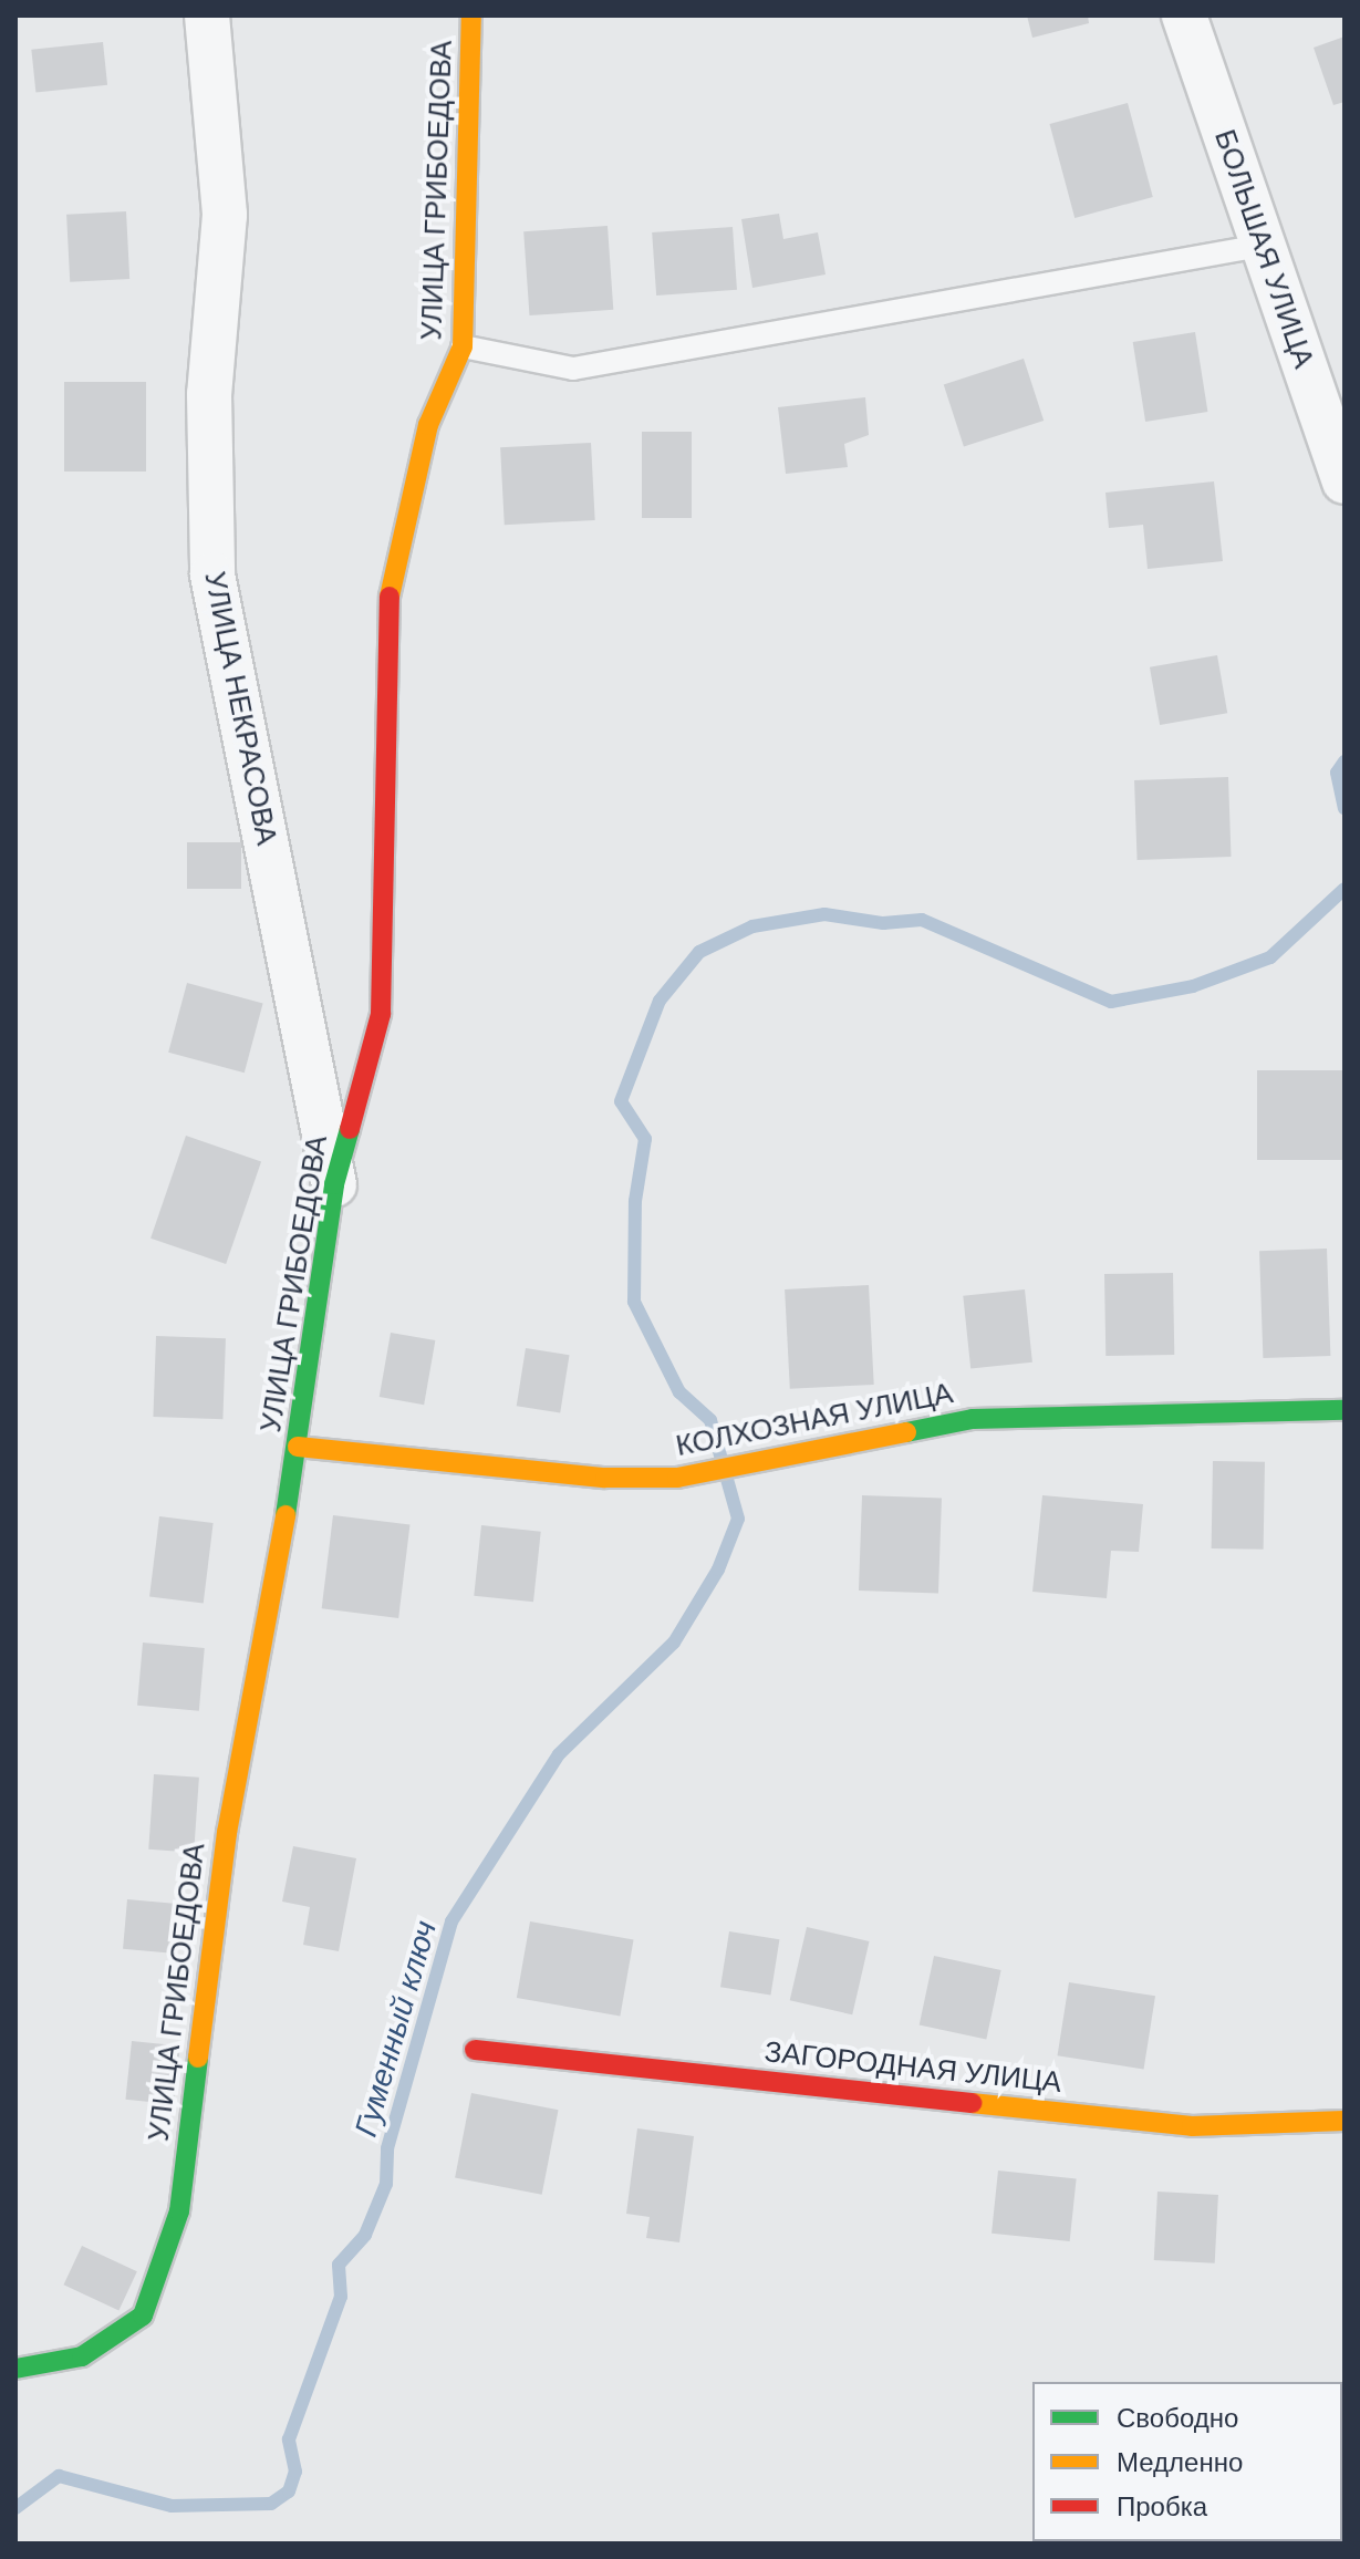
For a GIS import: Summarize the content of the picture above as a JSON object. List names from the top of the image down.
{
  "streets": {
    "street": [
      "УЛИЦА ГРИБОЕДОВА",
      "БОЛЬШАЯ УЛИЦА",
      "УЛИЦА НЕКРАСОВА",
      "КОЛХОЗНАЯ УЛИЦА",
      "ЗАГОРОДНАЯ УЛИЦА"
    ]
  },
  "crossings": [
    ["УЛИЦА ГРИБОЕДОВА", "УЛИЦА НЕКРАСОВА"],
    ["УЛИЦА ГРИБОЕДОВА", "КОЛХОЗНАЯ УЛИЦА"]
  ],
  "water": ["Гуменный ключ"],
  "legend": ["Свободно", "Медленно", "Пробка"]
}
